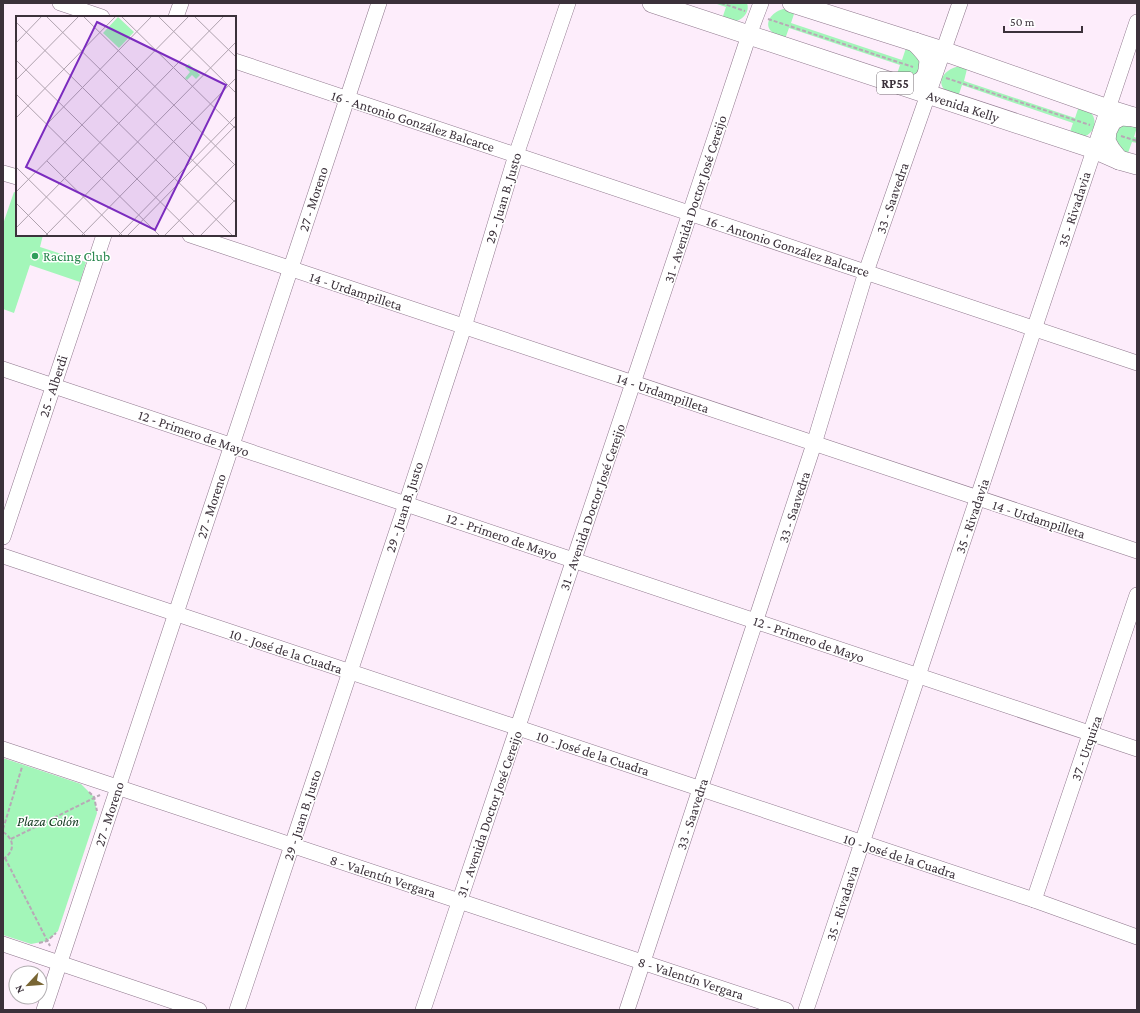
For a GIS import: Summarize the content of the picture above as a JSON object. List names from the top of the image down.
{
  "streets": {
    "main road": ["RP55", "Avenida Kelly"],
    "street": [
      "16 - Antonio González Balcarce",
      "29 - Juan B. Justo",
      "33 - Saavedra",
      "27 - Moreno",
      "31 - Avenida Doctor José Cereijo",
      "35 - Rivadavia",
      "14 - Urdampilleta",
      "25 - Alberdi",
      "12 - Primero de Mayo",
      "10 - José de la Cuadra",
      "37 - Urquiza",
      "8 - Valentín Vergara"
    ]
  },
  "crossings": [
    ["Avenida Kelly", "33 - Saavedra"],
    ["Avenida Kelly", "31 - Avenida Doctor José Cereijo"],
    ["Avenida Kelly", "35 - Rivadavia"],
    ["16 - Antonio González Balcarce", "29 - Juan B. Justo"],
    ["16 - Antonio González Balcarce", "33 - Saavedra"],
    ["16 - Antonio González Balcarce", "27 - Moreno"],
    ["16 - Antonio González Balcarce", "31 - Avenida Doctor José Cereijo"],
    ["16 - Antonio González Balcarce", "35 - Rivadavia"],
    ["29 - Juan B. Justo", "14 - Urdampilleta"],
    ["29 - Juan B. Justo", "12 - Primero de Mayo"],
    ["29 - Juan B. Justo", "10 - José de la Cuadra"],
    ["29 - Juan B. Justo", "8 - Valentín Vergara"],
    ["33 - Saavedra", "14 - Urdampilleta"],
    ["33 - Saavedra", "12 - Primero de Mayo"],
    ["33 - Saavedra", "10 - José de la Cuadra"],
    ["33 - Saavedra", "8 - Valentín Vergara"],
    ["27 - Moreno", "14 - Urdampilleta"],
    ["27 - Moreno", "12 - Primero de Mayo"],
    ["27 - Moreno", "10 - José de la Cuadra"],
    ["27 - Moreno", "8 - Valentín Vergara"],
    ["31 - Avenida Doctor José Cereijo", "14 - Urdampilleta"],
    ["31 - Avenida Doctor José Cereijo", "12 - Primero de Mayo"],
    ["31 - Avenida Doctor José Cereijo", "10 - José de la Cuadra"],
    ["31 - Avenida Doctor José Cereijo", "8 - Valentín Vergara"],
    ["35 - Rivadavia", "14 - Urdampilleta"],
    ["35 - Rivadavia", "12 - Primero de Mayo"],
    ["35 - Rivadavia", "10 - José de la Cuadra"],
    ["25 - Alberdi", "12 - Primero de Mayo"],
    ["12 - Primero de Mayo", "37 - Urquiza"],
    ["10 - José de la Cuadra", "37 - Urquiza"]
  ],
  "parks": ["Plaza Colón"],
  "places": ["Racing Club"],
  "scale_bar": "50 m",
  "north": "bottom left"
}
